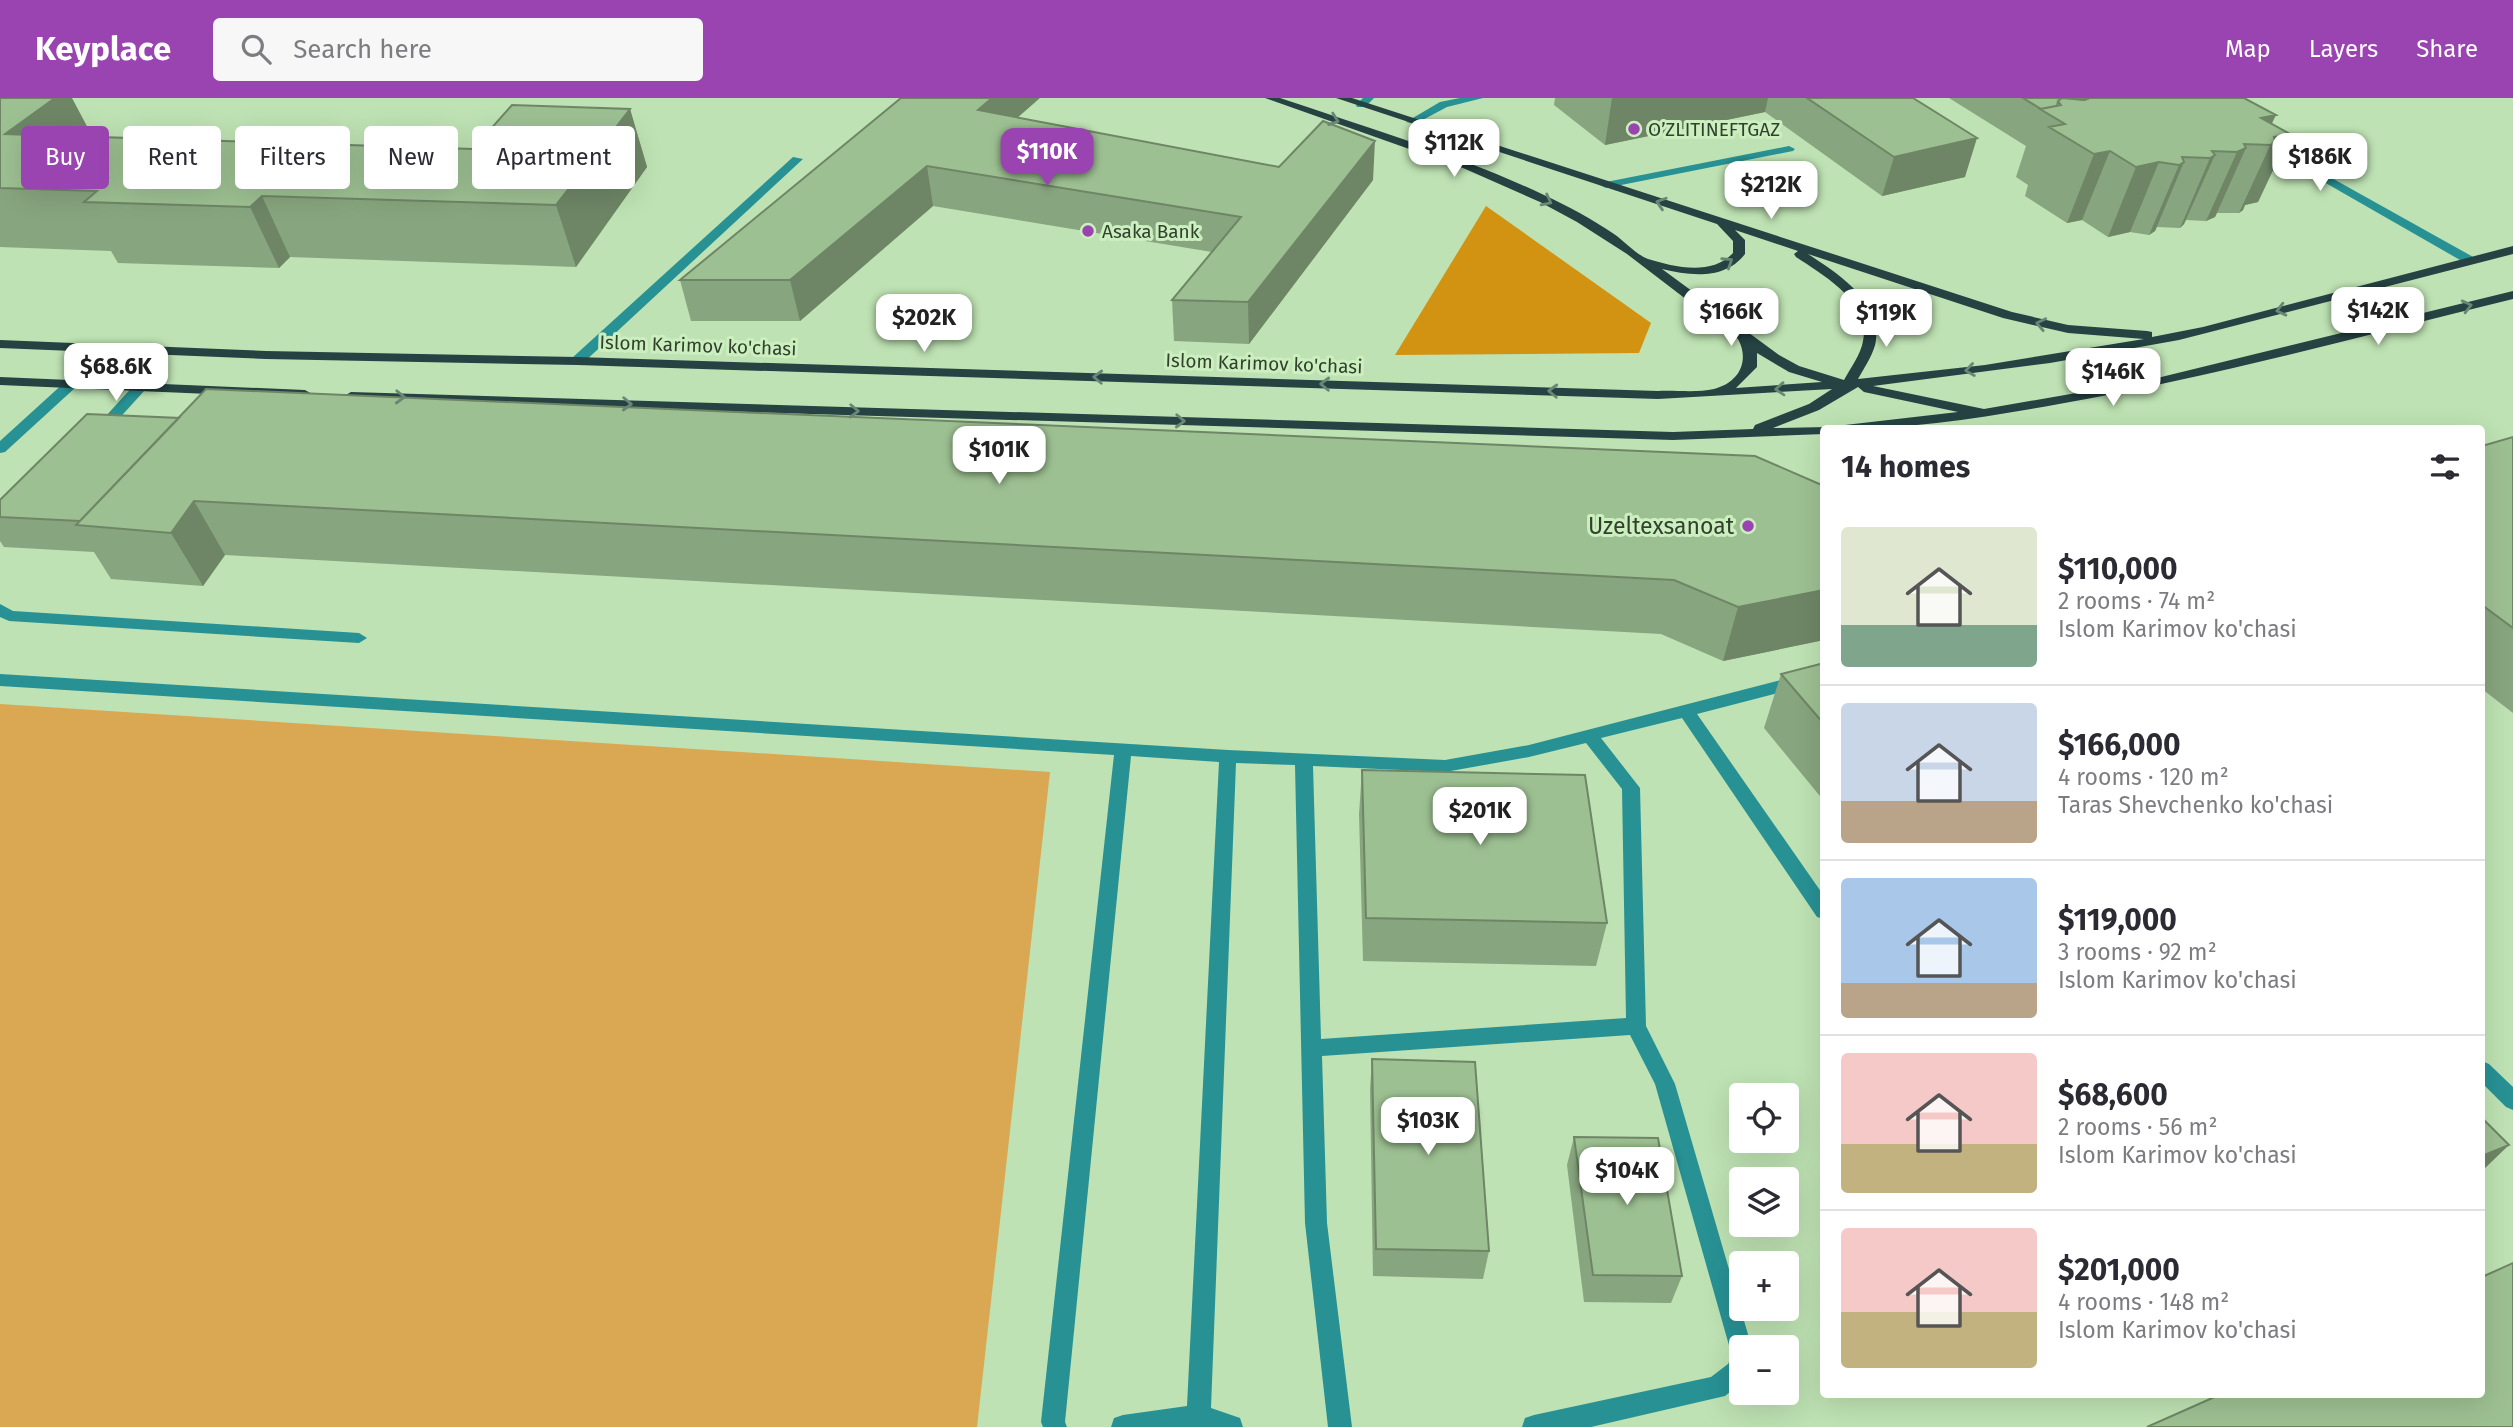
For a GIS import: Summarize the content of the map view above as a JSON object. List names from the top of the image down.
{
  "streets": {
    "main road": ["Islom Karimov ko'chasi"]
  },
  "places": ["O’ZLITINEFTGAZ", "Asaka Bank", "Uzeltexsanoat"],
  "page": {
    "header": "Keyplace",
    "search": "Search here",
    "nav": ["Map", "Layers", "Share"],
    "price": [
      "$112K",
      "$110K",
      "$186K",
      "$212K",
      "$142K",
      "$166K",
      "$119K",
      "$202K",
      "$68.6K",
      "$146K",
      "$101K",
      "$201K",
      "$103K",
      "$104K"
    ],
    "chip": [
      "Buy",
      "Rent",
      "Filters",
      "New",
      "Apartment"
    ],
    "heading": "14 homes",
    "list": [
      {
        "name": "$110,000",
        "note": "2 rooms · 74 m² · Islom Karimov ko'chasi"
      },
      {
        "name": "$166,000",
        "note": "4 rooms · 120 m² · Taras Shevchenko ko'chasi"
      },
      {
        "name": "$119,000",
        "note": "3 rooms · 92 m² · Islom Karimov ko'chasi"
      },
      {
        "name": "$68,600",
        "note": "2 rooms · 56 m² · Islom Karimov ko'chasi"
      },
      {
        "name": "$201,000",
        "note": "4 rooms · 148 m² · Islom Karimov ko'chasi"
      }
    ],
    "map_buttons": ["+", "−"]
  }
}
